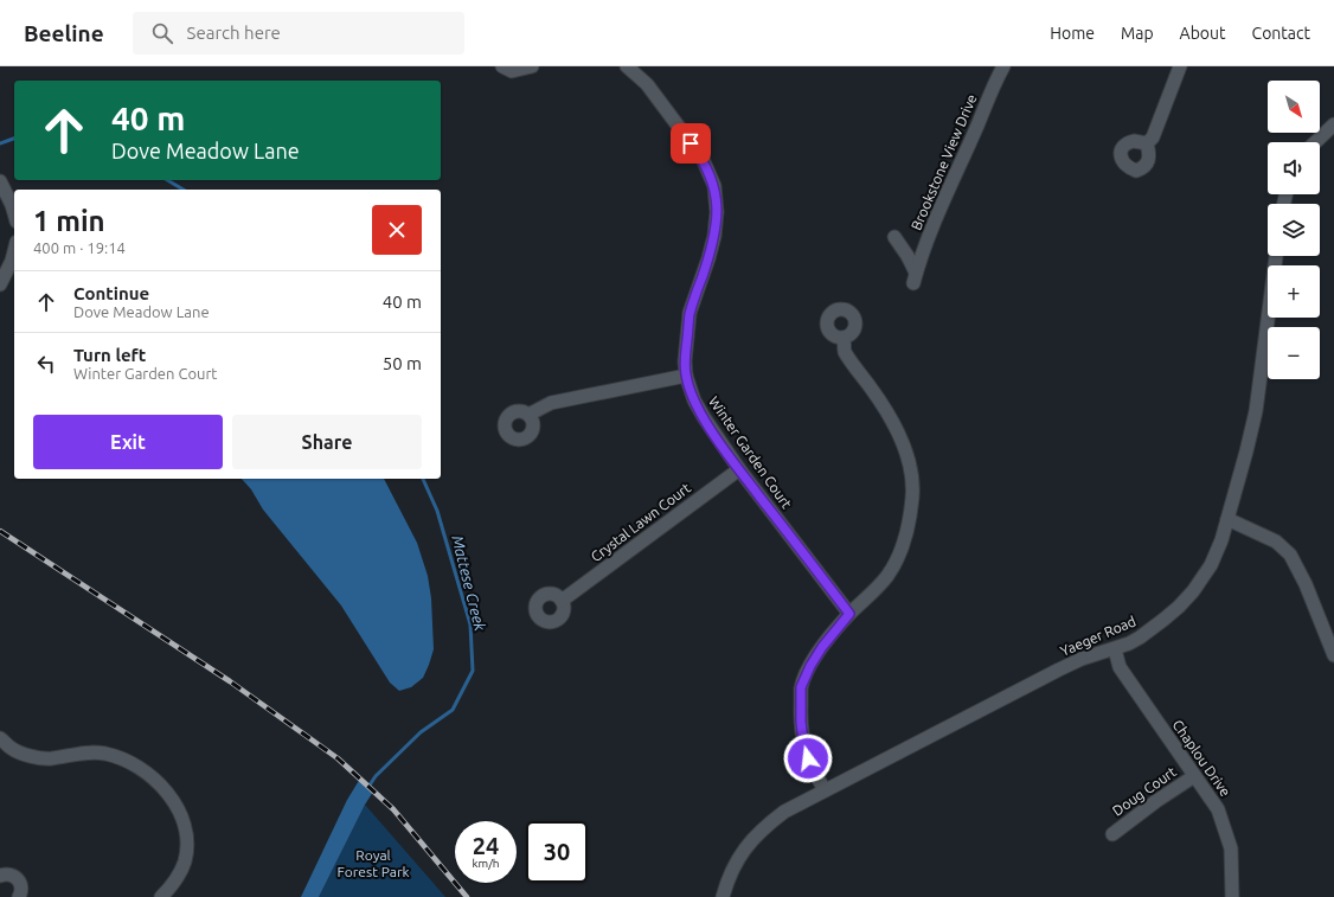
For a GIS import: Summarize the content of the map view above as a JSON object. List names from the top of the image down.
{
  "streets": {
    "street": [
      "Brookstone View Drive",
      "Winter Garden Court",
      "Crystal Lawn Court",
      "Yaeger Road",
      "Chaplou Drive",
      "Doug Court"
    ]
  },
  "crossings": [
    ["Winter Garden Court", "Crystal Lawn Court"],
    ["Yaeger Road", "Chaplou Drive"],
    ["Chaplou Drive", "Doug Court"]
  ],
  "water": ["Mattese Creek"],
  "parks": ["Royal Forest Park"],
  "north": "bottom right",
  "page": {
    "header": "Beeline",
    "search": "Search here",
    "nav": [
      "Home",
      "Map",
      "About",
      "Contact"
    ],
    "map_buttons": ["+", "−"],
    "turn": ["40 m", "Dove Meadow Lane"],
    "heading": ["1 min", "400 m · 19:14"],
    "list": [
      {
        "name": "Continue",
        "note": "Dove Meadow Lane",
        "value": "40 m"
      },
      {
        "name": "Turn left",
        "note": "Winter Garden Court",
        "value": "50 m"
      }
    ],
    "buttons": ["Exit", "Share"],
    "speed": "24 km/h",
    "limit": "30"
  }
}
